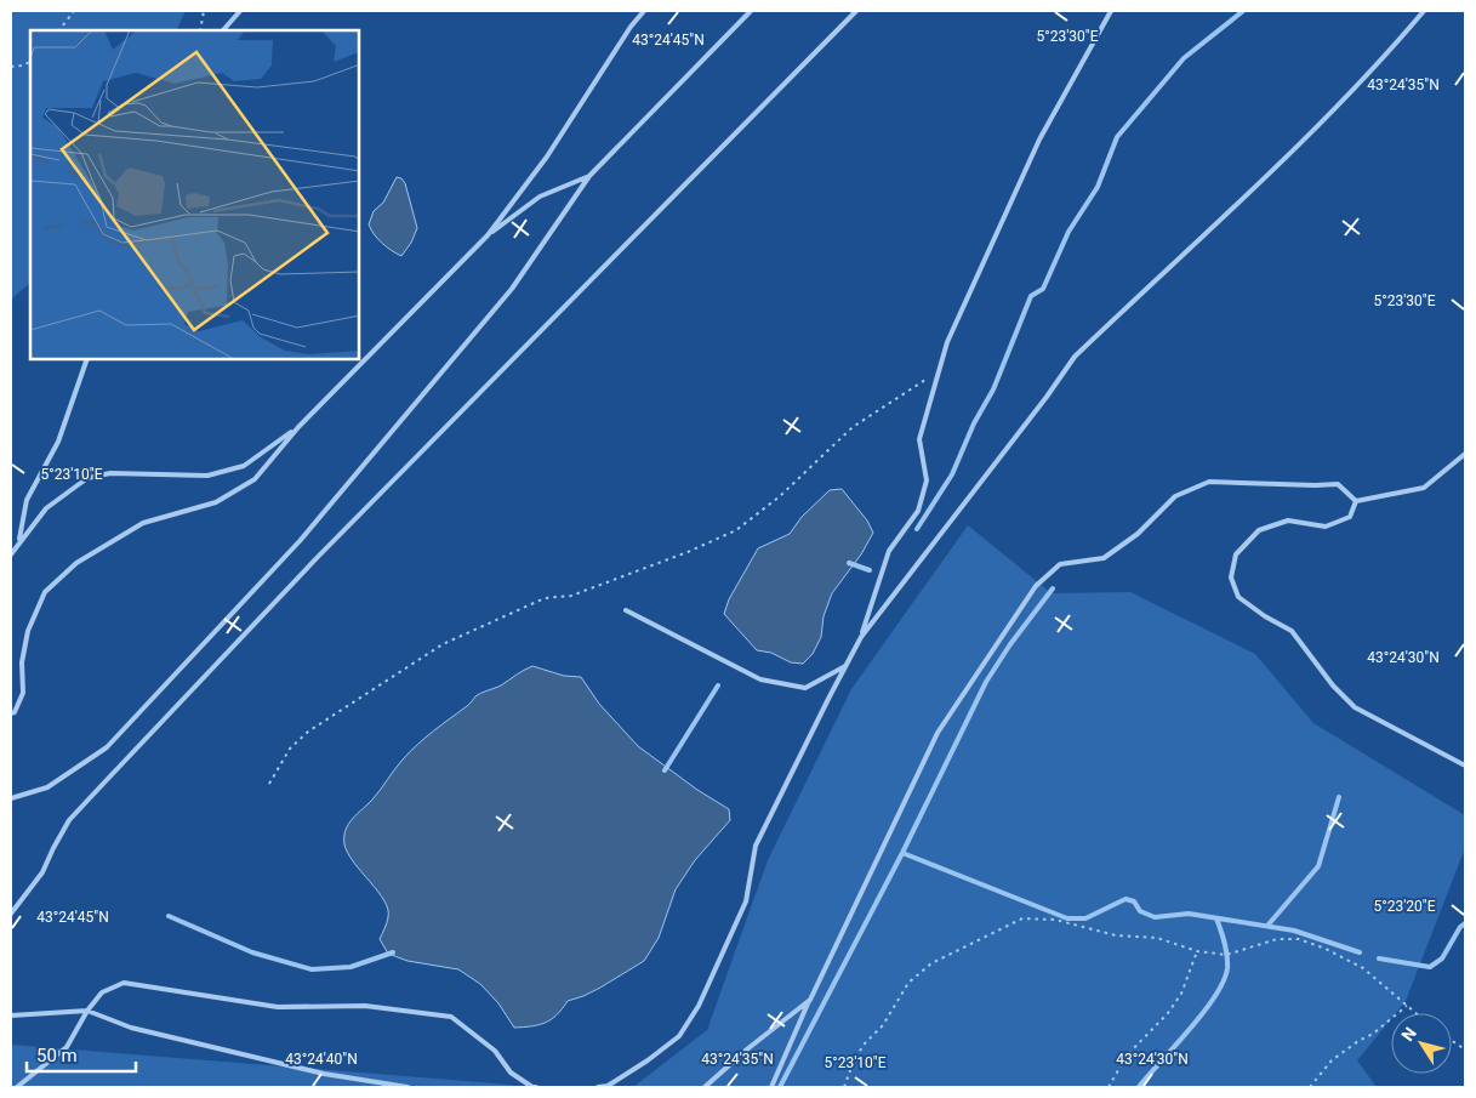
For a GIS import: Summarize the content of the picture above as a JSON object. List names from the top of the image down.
{
  "scale_bar": "50 m",
  "north": "top left",
  "coordinates": [
    "5°23'30\"E",
    "43°24'45\"N",
    "43°24'35\"N",
    "5°23'10\"E",
    "43°24'30\"N",
    "5°23'20\"E",
    "43°24'40\"N"
  ]
}
